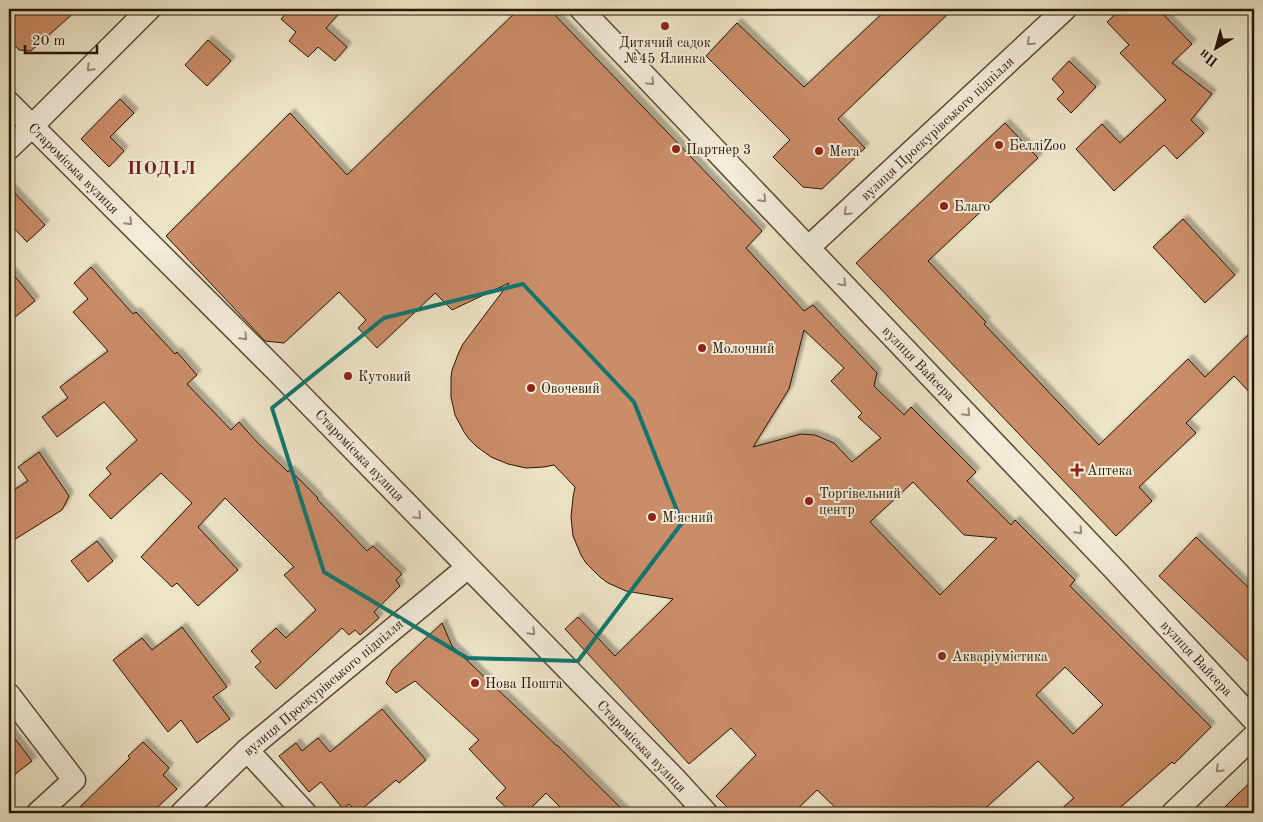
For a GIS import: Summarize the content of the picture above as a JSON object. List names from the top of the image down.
{
  "streets": {
    "street": ["вулиця Проскурівського підпілля", "Староміська вулиця", "вулиця Вайсера"]
  },
  "crossings": [
    ["вулиця Проскурівського підпілля", "Староміська вулиця"],
    ["вулиця Проскурівського підпілля", "вулиця Вайсера"]
  ],
  "one_way": ["вулиця Проскурівського підпілля", "Староміська вулиця", "вулиця Вайсера"],
  "districts": ["ПОДІЛ"],
  "places": {
    "other": [
      "Дитячий садок №45 Ялинка",
      "БелліZoo",
      "Партнер 3",
      "Мега",
      "Благо",
      "Молочний",
      "Кутовий",
      "Овочевий",
      "Торгівельний центр",
      "М'ясний",
      "Акваріумістика",
      "Нова Пошта"
    ],
    "health": ["Аптека"]
  },
  "scale_bar": "20 m",
  "north": "bottom left"
}
